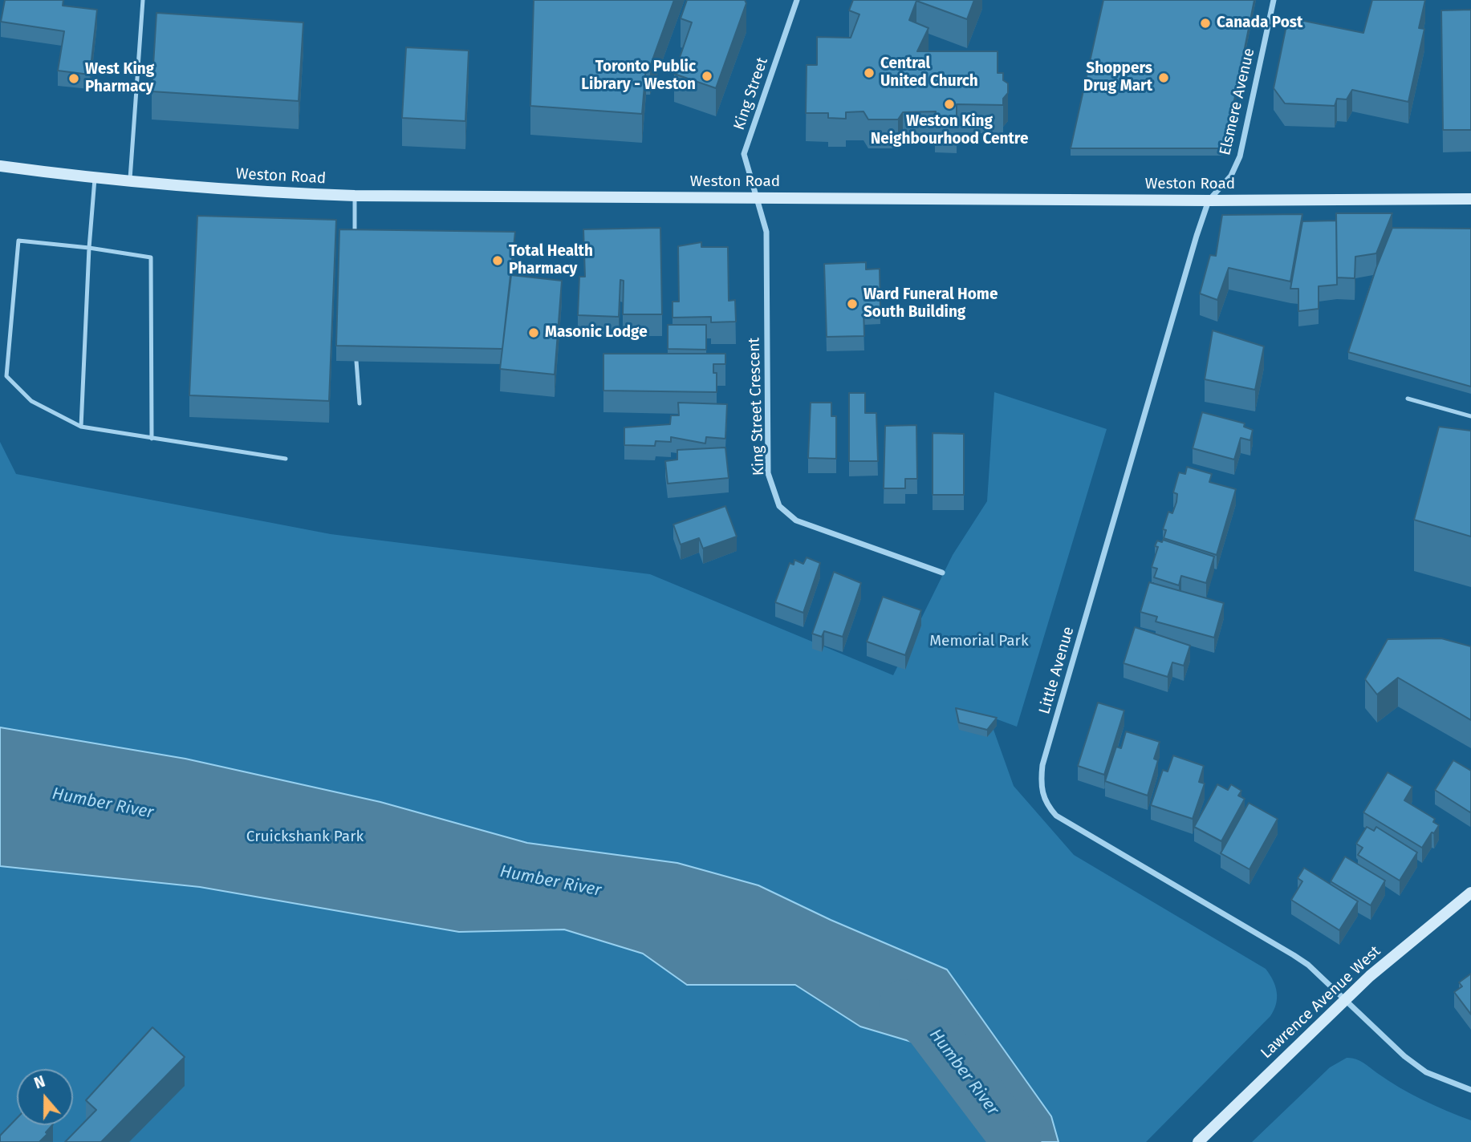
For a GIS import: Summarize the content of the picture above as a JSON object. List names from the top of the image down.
{
  "streets": {
    "main road": ["Weston Road", "Lawrence Avenue West"],
    "street": [
      "King Street",
      "Elsmere Avenue",
      "King Street Crescent",
      "Little Avenue"
    ]
  },
  "crossings": [
    ["King Street", "Weston Road"],
    ["King Street", "King Street Crescent"],
    ["Elsmere Avenue", "Weston Road"],
    ["Elsmere Avenue", "Little Avenue"],
    ["Weston Road", "King Street Crescent"],
    ["Weston Road", "Little Avenue"],
    ["Little Avenue", "Lawrence Avenue West"]
  ],
  "water": ["Humber River"],
  "parks": ["Memorial Park", "Cruickshank Park"],
  "places": [
    "Canada Post",
    "Central United Church",
    "Toronto Public Library - Weston",
    "Shoppers Drug Mart",
    "West King Pharmacy",
    "Weston King Neighbourhood Centre",
    "Total Health Pharmacy",
    "Ward Funeral Home South Building",
    "Masonic Lodge"
  ],
  "north": "top"
}
